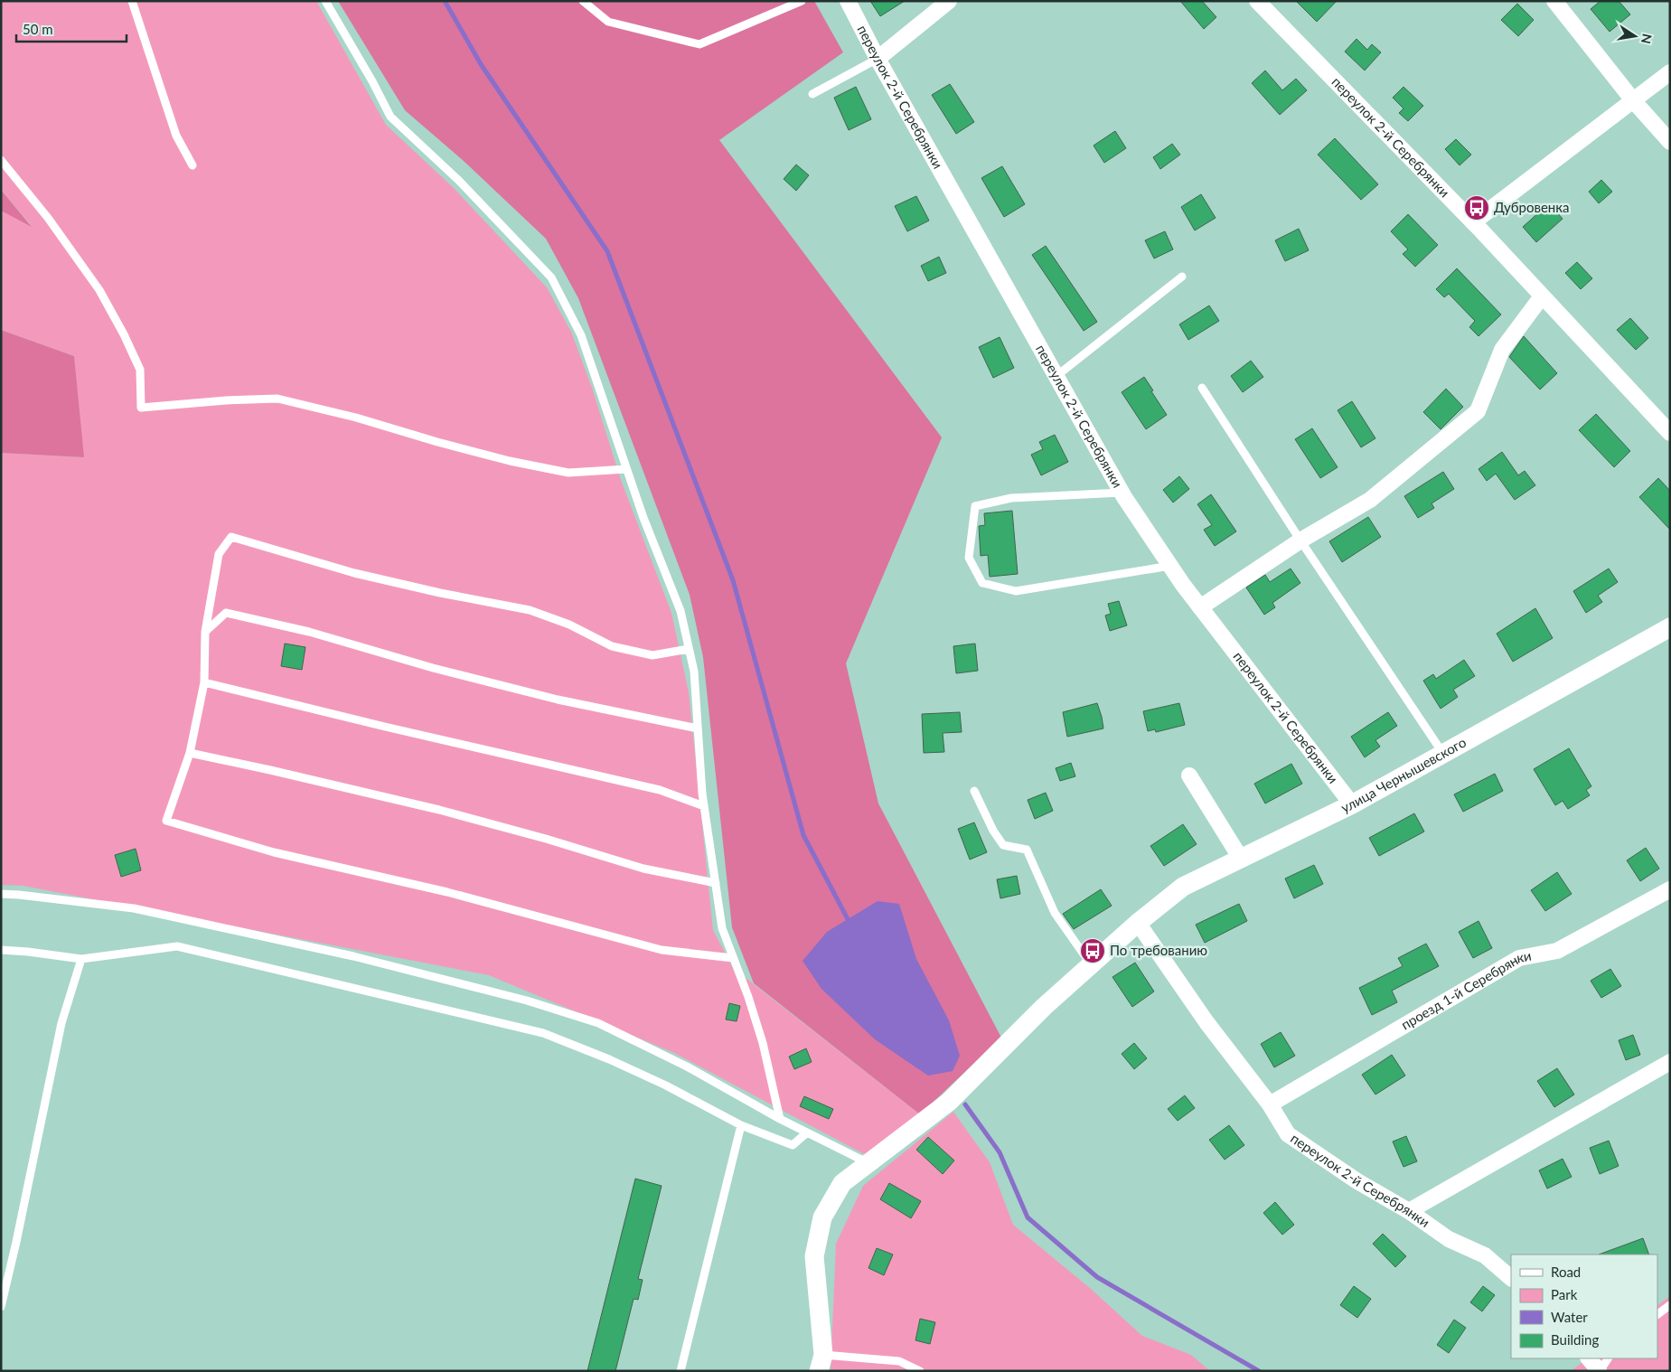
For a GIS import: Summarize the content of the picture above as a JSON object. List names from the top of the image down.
{
  "streets": {
    "street": ["переулок 2-й Серебрянки", "улица Чернышевского", "проезд 1-й Серебрянки"]
  },
  "crossings": [
    ["переулок 2-й Серебрянки", "улица Чернышевского"],
    ["переулок 2-й Серебрянки", "проезд 1-й Серебрянки"]
  ],
  "places": {
    "bus stop": ["Дубровенка", "По требованию"]
  },
  "legend": [
    "Road",
    "Park",
    "Water",
    "Building"
  ],
  "scale_bar": "50 m",
  "north": "right"
}
